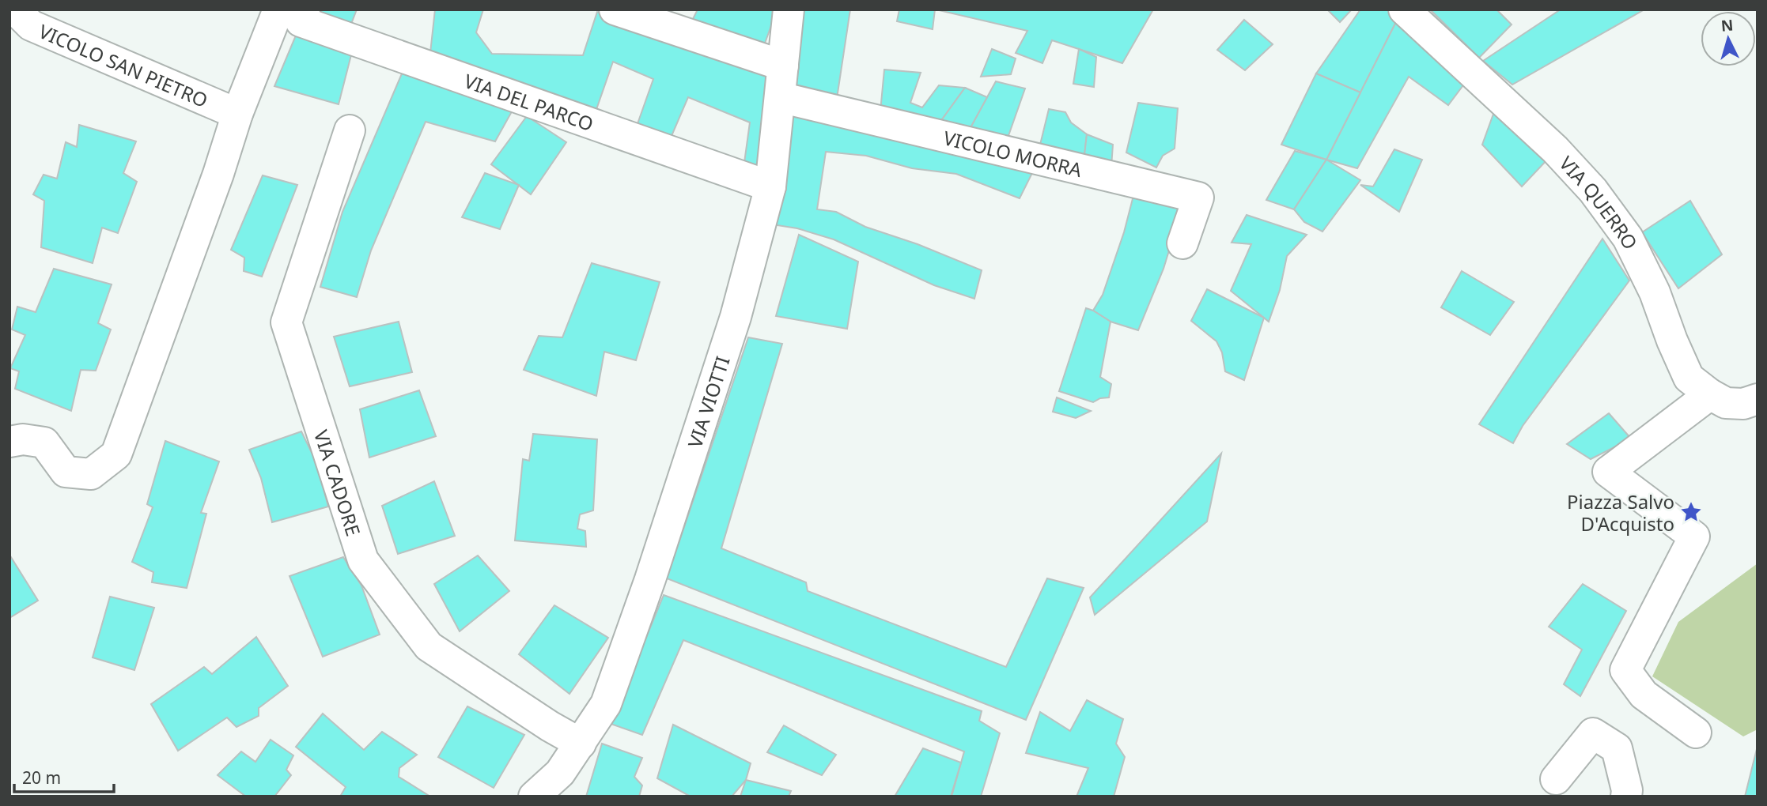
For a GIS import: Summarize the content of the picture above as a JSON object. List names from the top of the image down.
{
  "streets": {
    "street": [
      "VICOLO SAN PIETRO",
      "VIA DEL PARCO",
      "VICOLO MORRA",
      "VIA QUERRO",
      "VIA VIOTTI",
      "VIA CADORE"
    ]
  },
  "crossings": [
    ["VIA DEL PARCO", "VIA VIOTTI"],
    ["VICOLO MORRA", "VIA VIOTTI"],
    ["VIA VIOTTI", "VIA CADORE"]
  ],
  "places": {
    "place": ["Piazza Salvo D'Acquisto"]
  },
  "scale_bar": "20 m",
  "north": "top"
}
